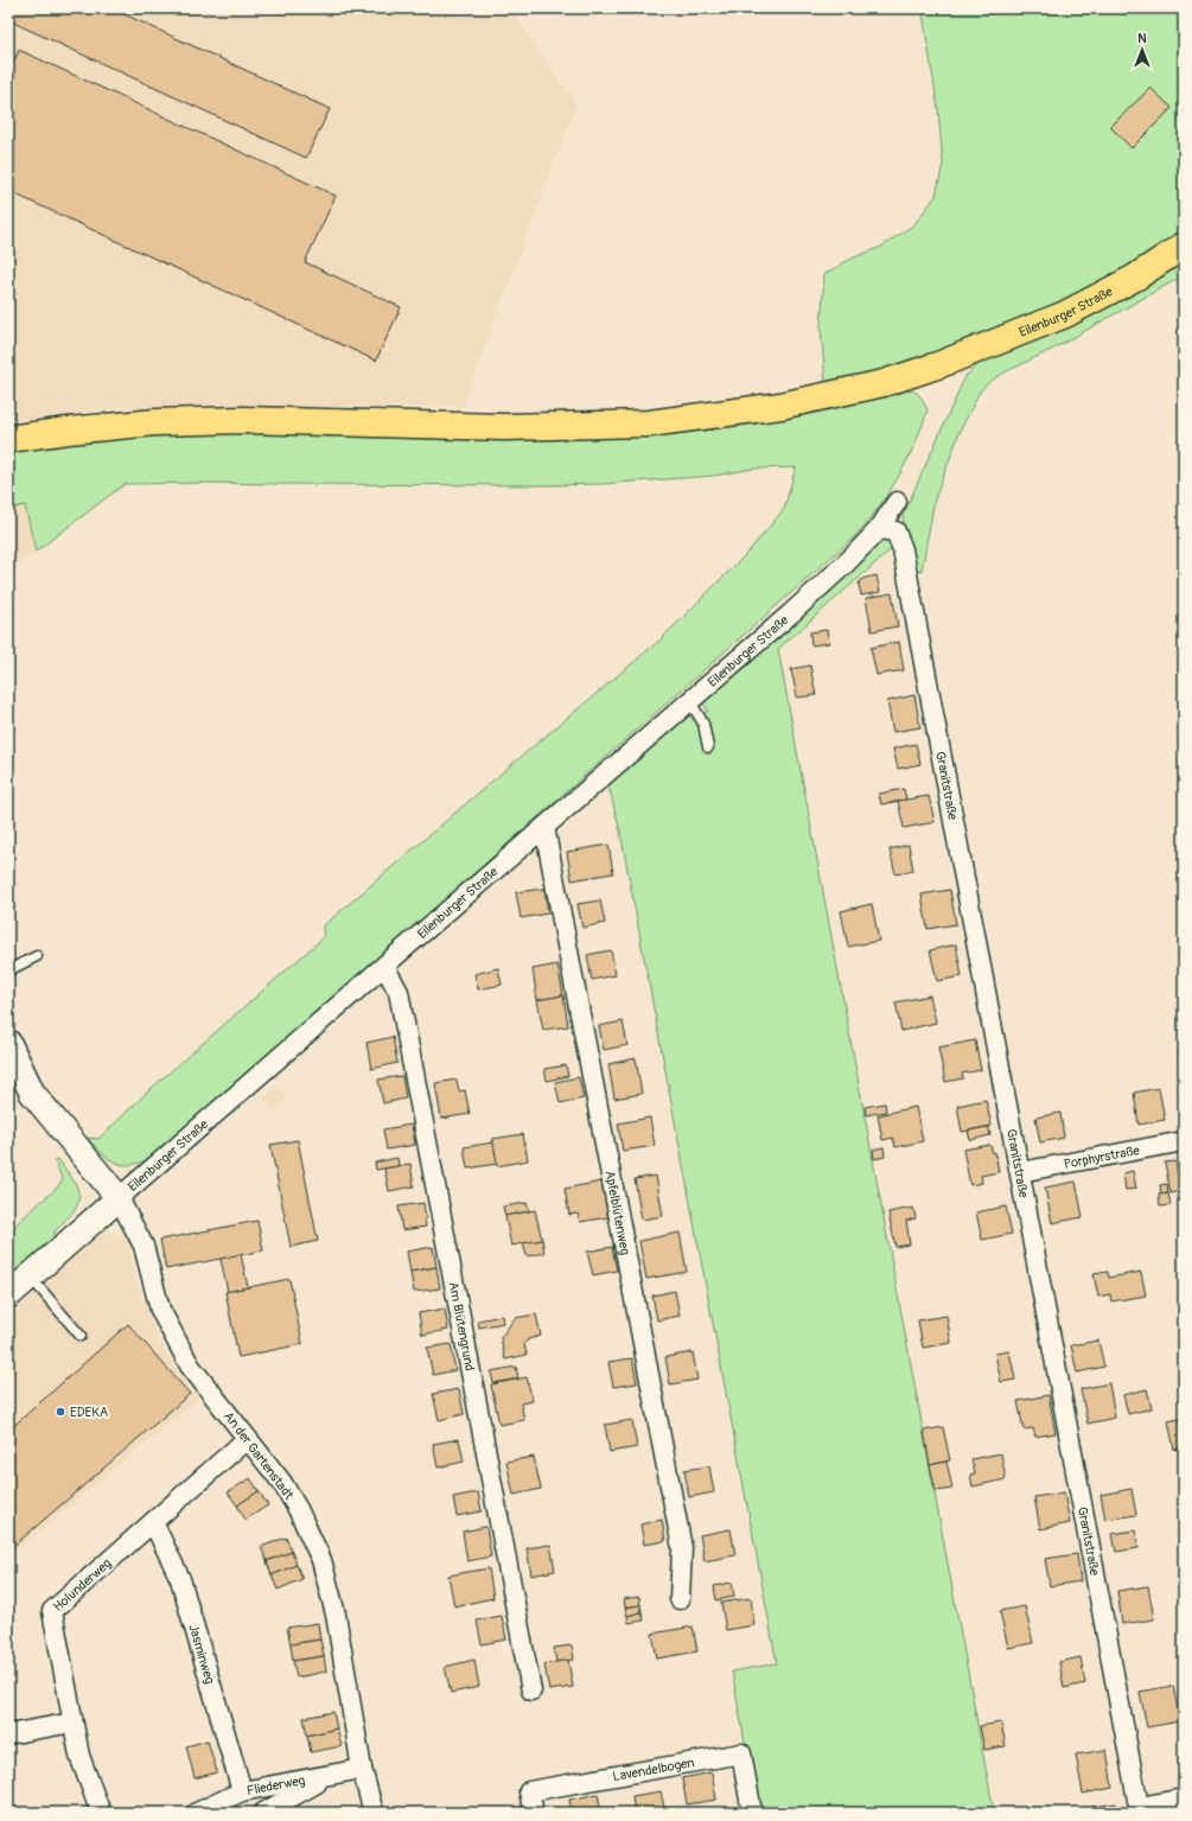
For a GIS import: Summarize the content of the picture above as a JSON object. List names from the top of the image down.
{
  "streets": {
    "main road": ["Eilenburger Straße"],
    "street": [
      "Granitstraße",
      "Porphyrstraße",
      "Apfelblütenweg",
      "Am Blütengrund",
      "An der Gartenstadt",
      "Holunderweg",
      "Jasminweg",
      "Lavendelbogen",
      "Fliederweg"
    ]
  },
  "crossings": [
    ["Eilenburger Straße", "Granitstraße"],
    ["Eilenburger Straße", "Apfelblütenweg"],
    ["Eilenburger Straße", "Am Blütengrund"],
    ["Eilenburger Straße", "An der Gartenstadt"],
    ["Granitstraße", "Porphyrstraße"],
    ["An der Gartenstadt", "Holunderweg"],
    ["An der Gartenstadt", "Fliederweg"],
    ["Holunderweg", "Jasminweg"],
    ["Jasminweg", "Fliederweg"]
  ],
  "places": ["EDEKA"],
  "north": "top"
}
